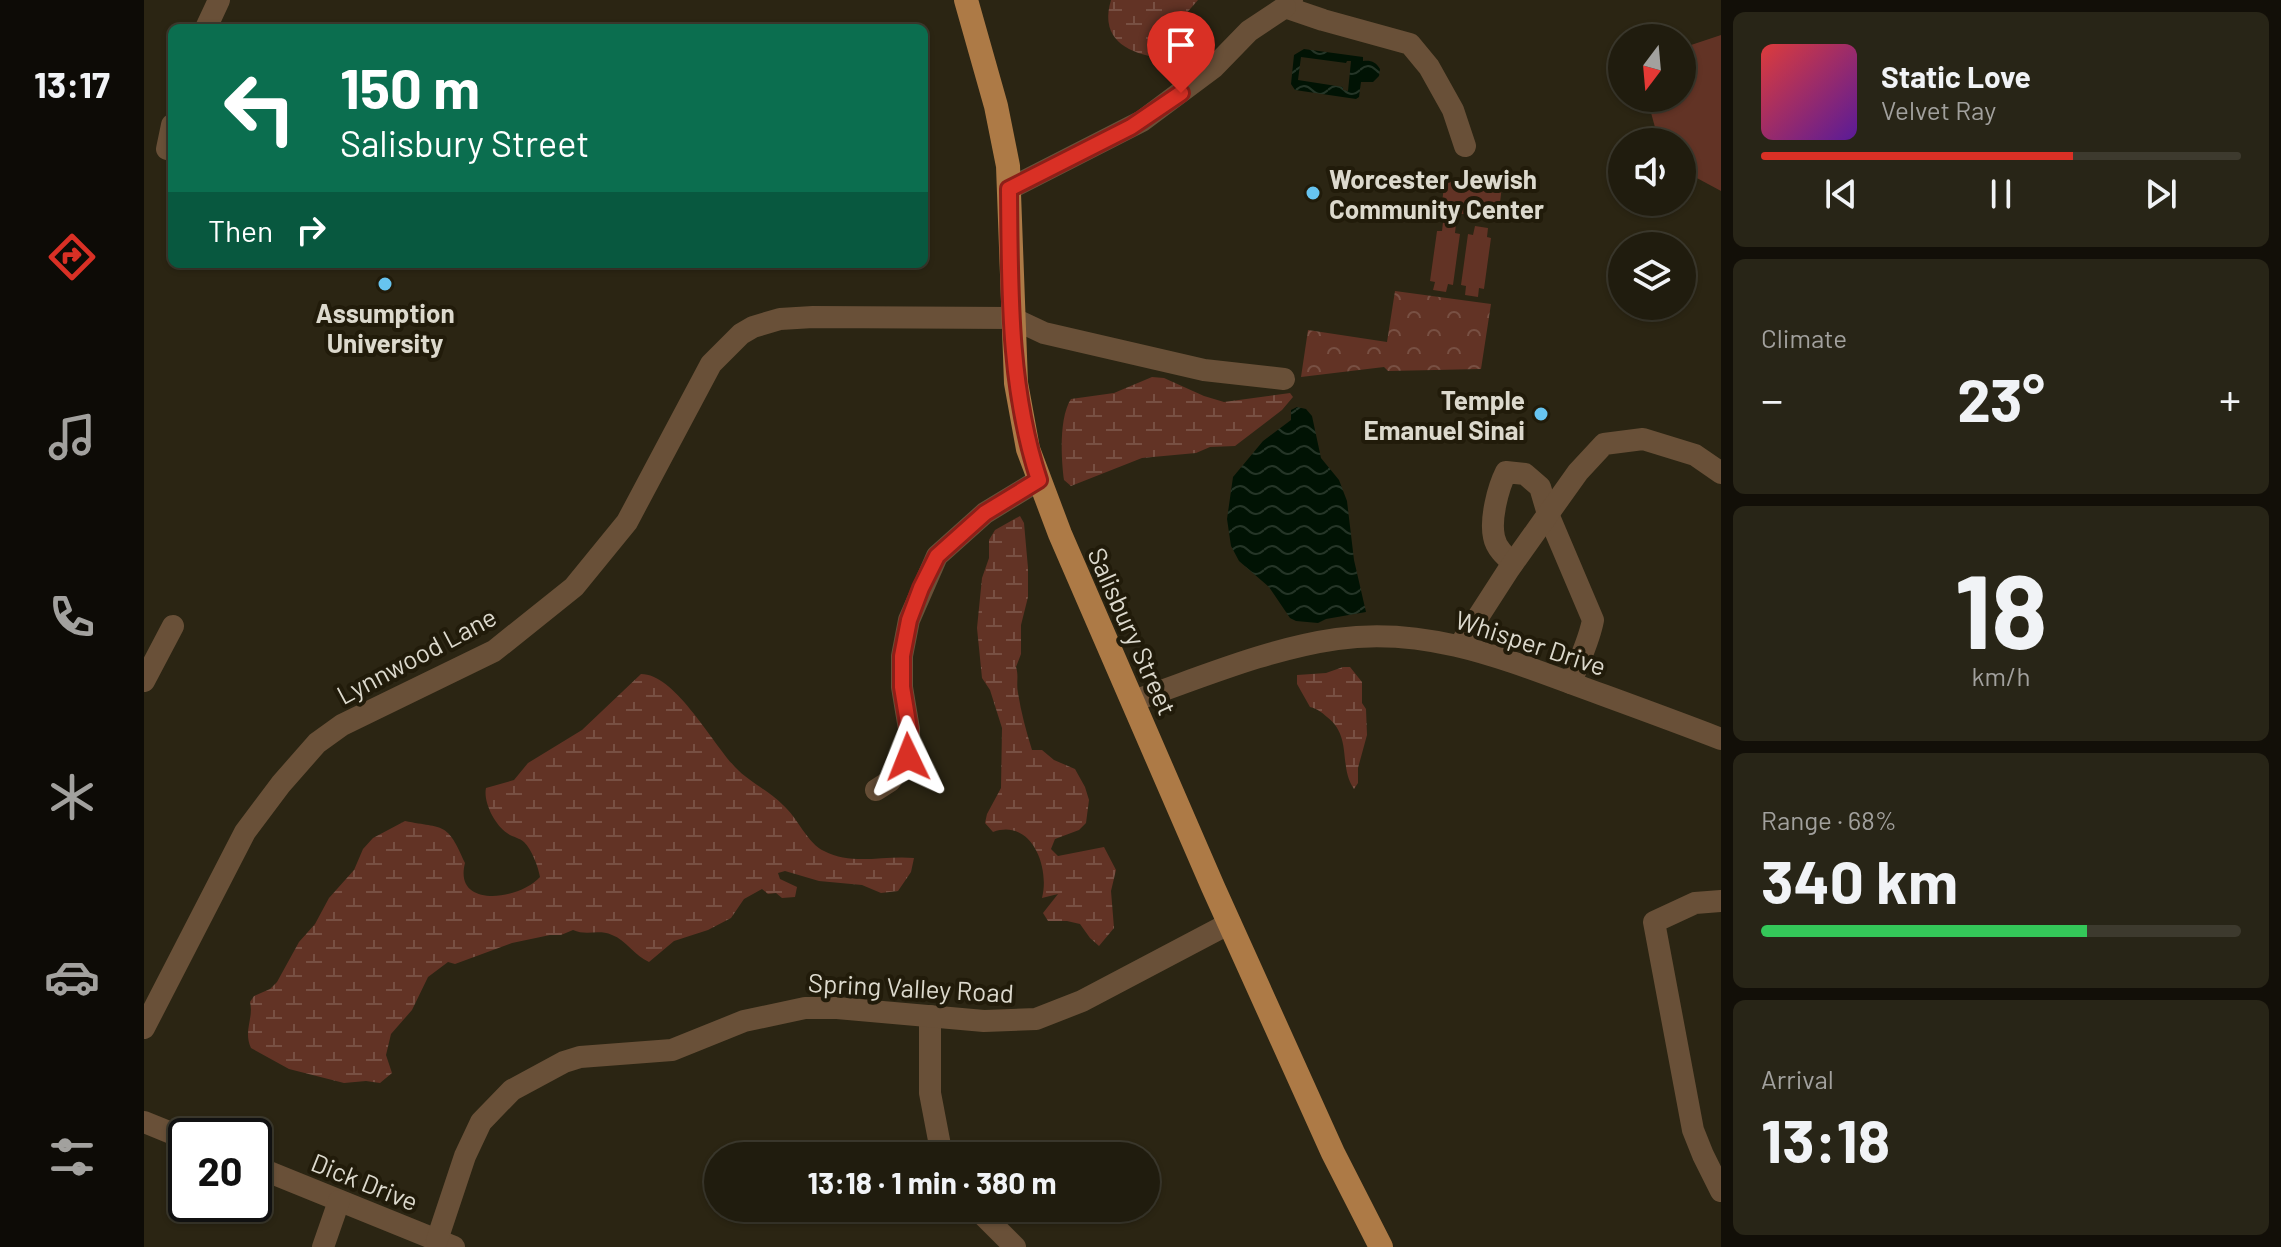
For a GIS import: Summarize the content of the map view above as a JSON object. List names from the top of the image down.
{
  "streets": {
    "main road": ["Salisbury Street"],
    "street": [
      "Whisper Drive",
      "Lynnwood Lane",
      "Spring Valley Road",
      "Dick Drive"
    ]
  },
  "crossings": [
    ["Salisbury Street", "Whisper Drive"],
    ["Salisbury Street", "Lynnwood Lane"],
    ["Salisbury Street", "Spring Valley Road"],
    ["Spring Valley Road", "Dick Drive"]
  ],
  "places": ["Worcester Jewish Community Center", "Assumption University", "Temple Emanuel Sinai"],
  "north": "bottom",
  "page": {
    "tabs": "13:17",
    "turn": ["150 m", "Salisbury Street"],
    "song": ["Static Love", "Velvet Ray"],
    "then": "Then",
    "tile": [
      "Climate",
      ["18", "km/h"],
      ["Range · 68%", "340 km"],
      ["Arrival", "13:18"]
    ],
    "heat": ["−", "23°", "+"],
    "limit": "20",
    "trip": "13:18 · 1 min · 380 m"
  }
}
